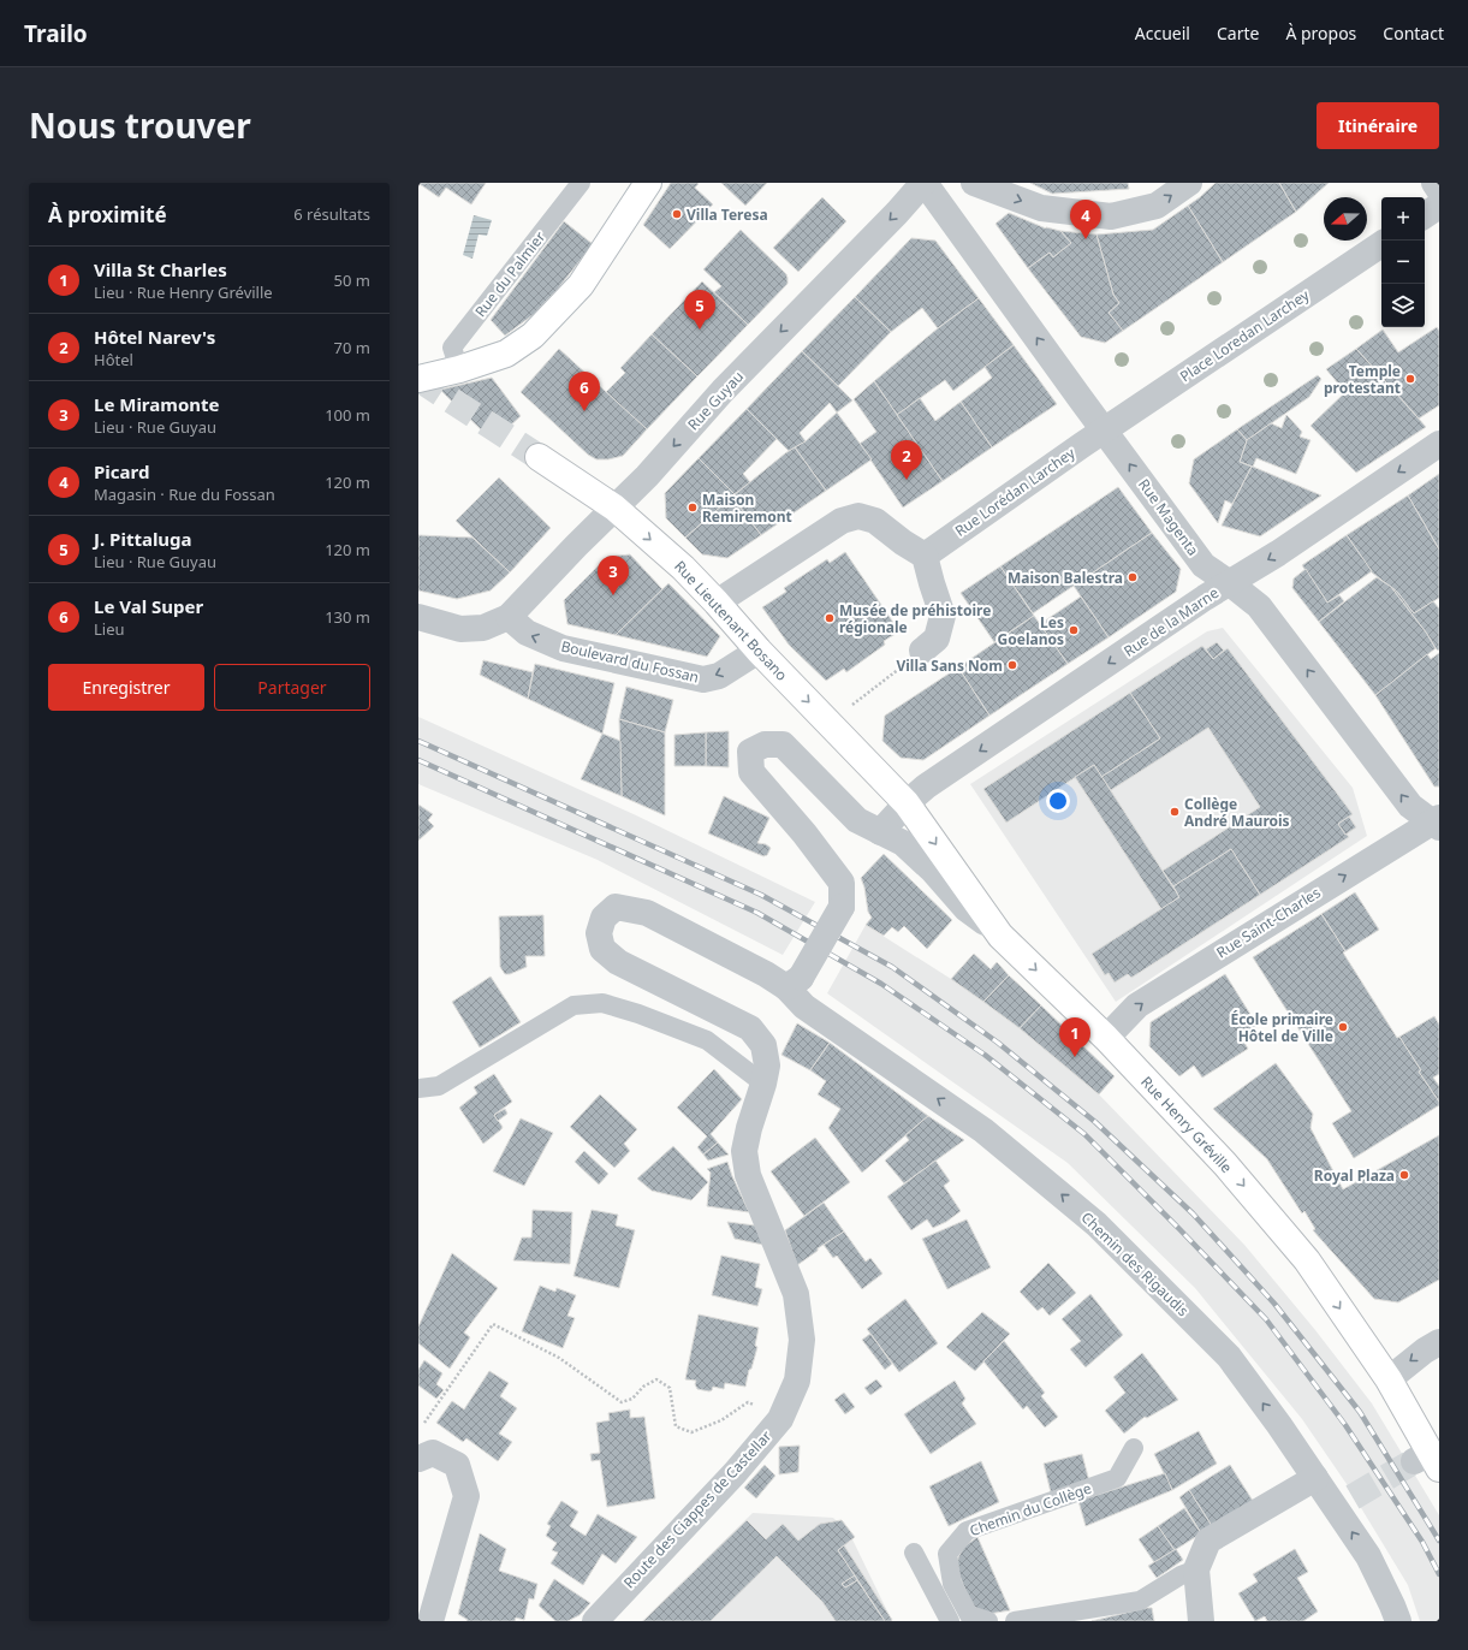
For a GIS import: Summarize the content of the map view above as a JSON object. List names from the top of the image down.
{
  "streets": {
    "main road": ["Rue Lieutenant Bosano", "Rue Henry Gréville"],
    "street": [
      "Place Loredan Larchey",
      "Rue Guyau",
      "Rue Lorédan Larchey",
      "Rue Magenta",
      "Rue de la Marne",
      "Boulevard du Fossan",
      "Rue Saint-Charles",
      "Chemin des Rigaudis",
      "Route des Ciappes de Castellar"
    ],
    "lane": ["Rue du Palmier", "Chemin du Collège"]
  },
  "crossings": [
    ["Place Loredan Larchey", "Rue Lorédan Larchey"],
    ["Place Loredan Larchey", "Rue Magenta"],
    ["Rue Guyau", "Rue Magenta"],
    ["Rue Guyau", "Rue Lieutenant Bosano"],
    ["Rue Guyau", "Boulevard du Fossan"],
    ["Rue Lorédan Larchey", "Rue Magenta"],
    ["Rue Magenta", "Rue de la Marne"],
    ["Rue Magenta", "Rue Saint-Charles"],
    ["Rue Lieutenant Bosano", "Rue de la Marne"],
    ["Rue Lieutenant Bosano", "Boulevard du Fossan"],
    ["Rue Lieutenant Bosano", "Rue Henry Gréville"],
    ["Rue de la Marne", "Rue Henry Gréville"],
    ["Rue Saint-Charles", "Rue Henry Gréville"],
    ["Chemin des Rigaudis", "Route des Ciappes de Castellar"]
  ],
  "one_way": [
    "Rue Guyau",
    "Rue Magenta",
    "Rue Lieutenant Bosano",
    "Rue de la Marne",
    "Boulevard du Fossan",
    "Rue Saint-Charles",
    "Rue Henry Gréville",
    "Chemin des Rigaudis"
  ],
  "places": [
    "Villa Teresa",
    "Temple protestant",
    "Maison Remiremont",
    "Maison Balestra",
    "Musée de préhistoire régionale",
    "Les Goelanos",
    "Villa Sans Nom",
    "Collège André Maurois",
    "École primaire Hôtel de Ville",
    "Royal Plaza"
  ],
  "north": "left",
  "page": {
    "header": "Trailo",
    "nav": [
      "Accueil",
      "Carte",
      "À propos",
      "Contact"
    ],
    "title": "Nous trouver",
    "buttons": [
      "Itinéraire",
      ["Enregistrer", "Partager"]
    ],
    "heading": ["À proximité", "6 résultats"],
    "map_buttons": ["+", "−"],
    "pins": [
      "4",
      "5",
      "6",
      "2",
      "3",
      "1"
    ],
    "list": [
      {
        "mark": "1",
        "name": "Villa St Charles",
        "note": "Lieu · Rue Henry Gréville",
        "value": "50 m"
      },
      {
        "mark": "2",
        "name": "Hôtel Narev's",
        "note": "Hôtel",
        "value": "70 m"
      },
      {
        "mark": "3",
        "name": "Le Miramonte",
        "note": "Lieu · Rue Guyau",
        "value": "100 m"
      },
      {
        "mark": "4",
        "name": "Picard",
        "note": "Magasin · Rue du Fossan",
        "value": "120 m"
      },
      {
        "mark": "5",
        "name": "J. Pittaluga",
        "note": "Lieu · Rue Guyau",
        "value": "120 m"
      },
      {
        "mark": "6",
        "name": "Le Val Super",
        "note": "Lieu",
        "value": "130 m"
      }
    ]
  }
}
